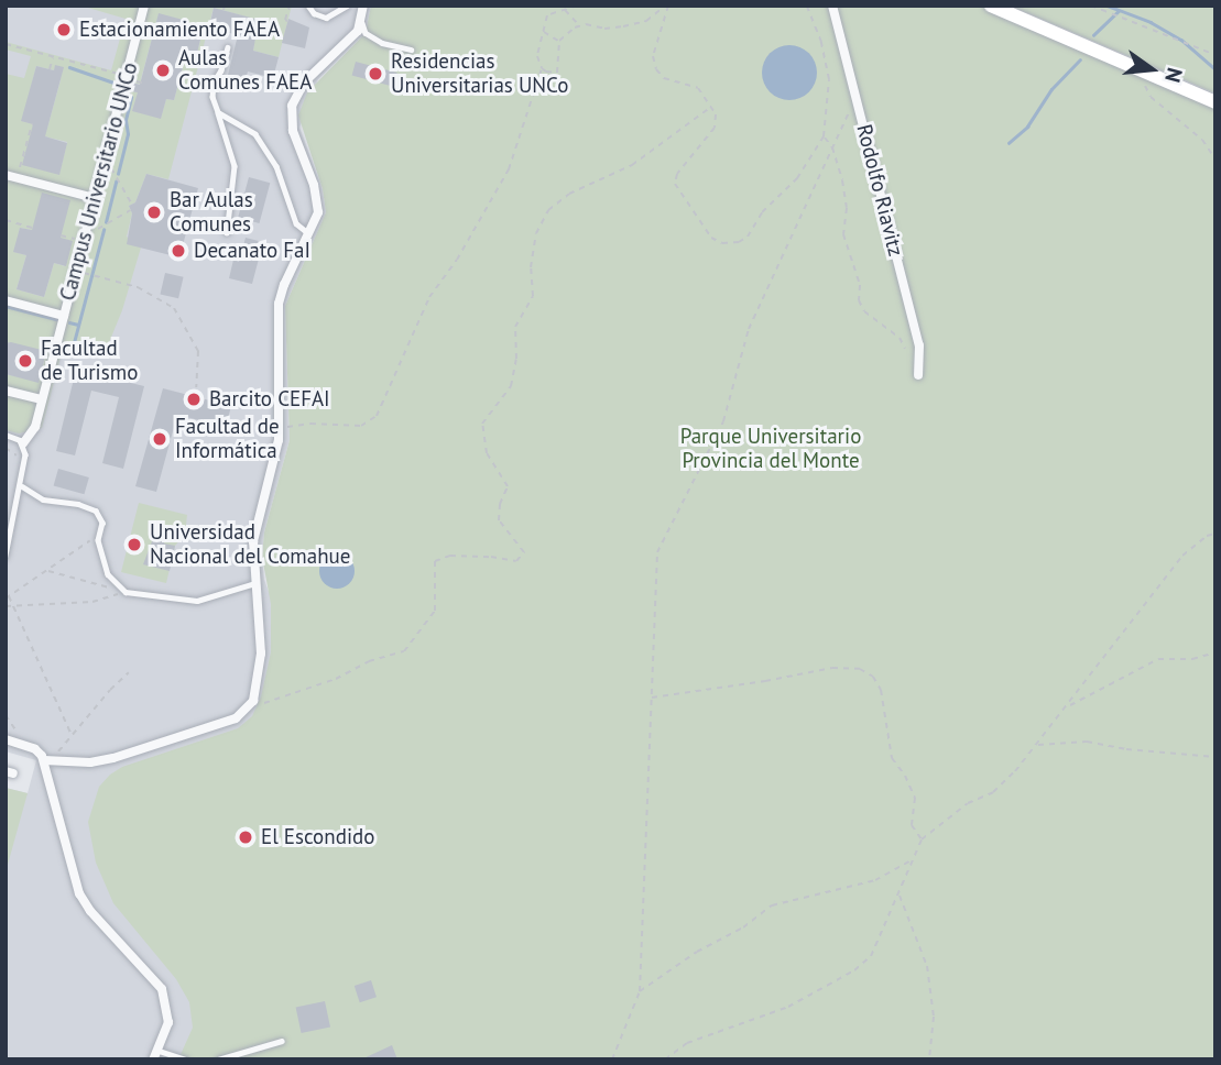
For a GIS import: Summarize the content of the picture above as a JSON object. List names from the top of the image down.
{
  "streets": {
    "street": ["Campus Universitario UNCo", "Rodolfo Riavitz"]
  },
  "parks": ["Parque Universitario Provincia del Monte"],
  "places": [
    "Estacionamiento FAEA",
    "Aulas Comunes FAEA",
    "Residencias Universitarias UNCo",
    "Bar Aulas Comunes",
    "Decanato FaI",
    "Facultad de Turismo",
    "Barcito CEFAI",
    "Facultad de Informática",
    "Universidad Nacional del Comahue",
    "El Escondido"
  ],
  "north": "right"
}
